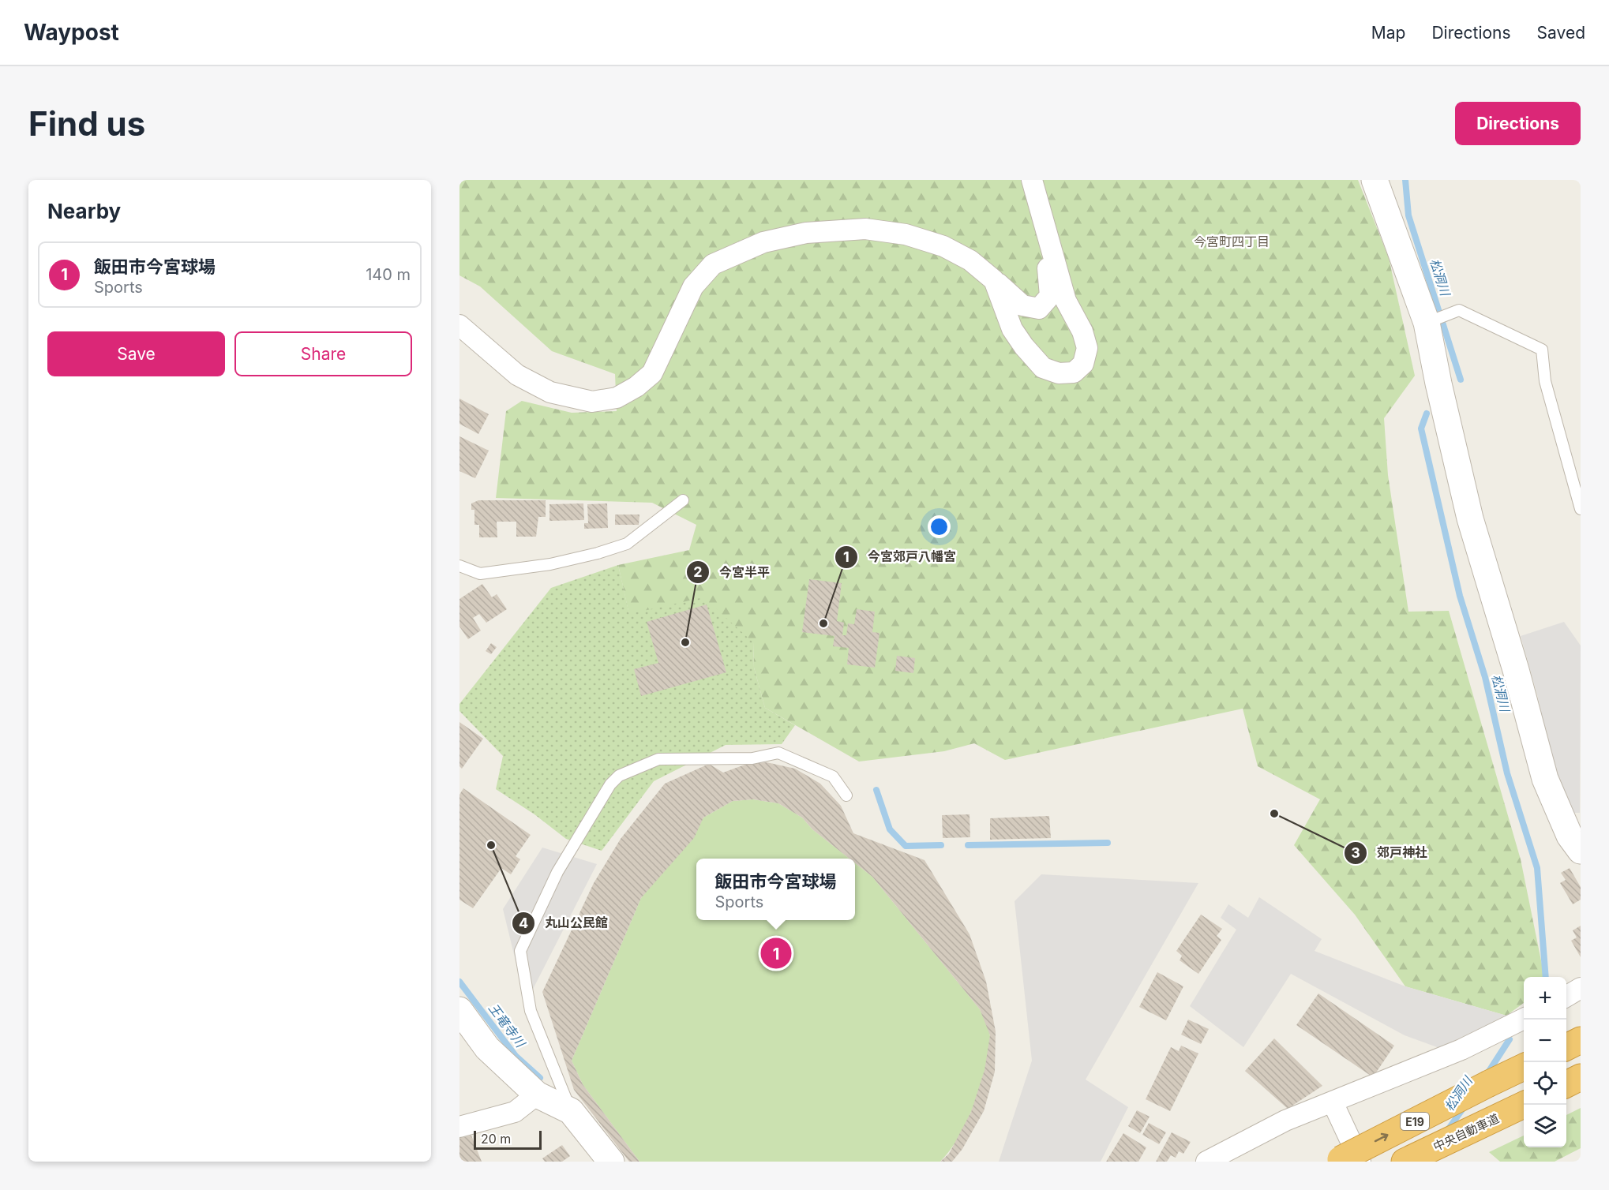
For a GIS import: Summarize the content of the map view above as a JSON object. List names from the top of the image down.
{
  "streets": {
    "highway": ["E19", "中央自動車道"]
  },
  "districts": ["今宮町四丁目"],
  "water": ["松洞川", "王竜寺川"],
  "places": [
    "今宮郊戸八幡宮",
    "今宮半平",
    "郊戸神社",
    "丸山公民館"
  ],
  "scale_bar": "20 m",
  "page": {
    "header": "Waypost",
    "nav": ["Map", "Directions", "Saved"],
    "buttons": [
      "Directions",
      ["Save", "Share"]
    ],
    "title": "Find us",
    "heading": "Nearby",
    "list": [
      {
        "mark": "1",
        "name": "飯田市今宮球場",
        "note": "Sports",
        "value": "140 m"
      }
    ],
    "popup": ["飯田市今宮球場", "Sports"],
    "pins": "1",
    "map_buttons": ["+", "−"],
    "scale": "20 m"
  }
}
